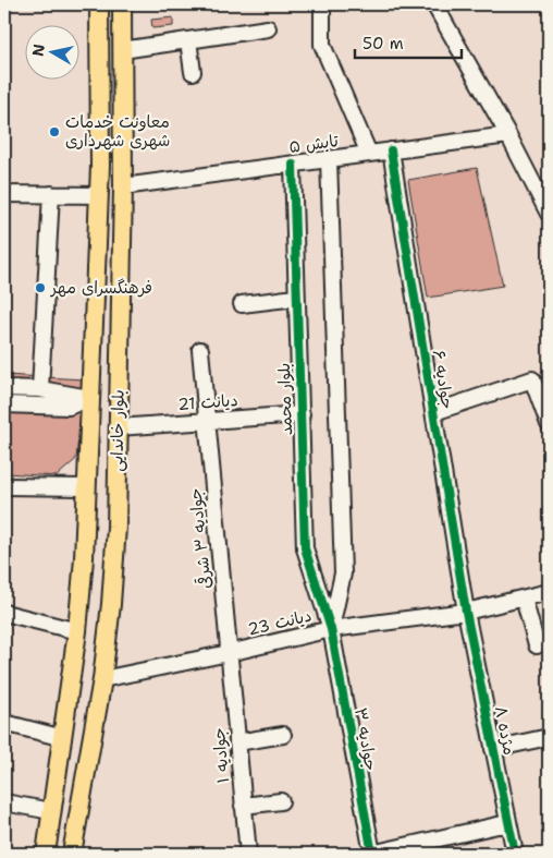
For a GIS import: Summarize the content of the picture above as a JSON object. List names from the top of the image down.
{
  "streets": {
    "main road": ["بلوار خاندایی"],
    "street": [
      "تابش ۵",
      "جوادیه ۶",
      "بلوار محمد",
      "دیانت 21",
      "جوادیه ۳ شرقی",
      "دیانت 23",
      "مژده ۸",
      "جوادیه ۳",
      "جوادیه ۱"
    ]
  },
  "crossings": [
    ["تابش ۵", "جوادیه ۶"],
    ["تابش ۵", "بلوار محمد"],
    ["تابش ۵", "بلوار خاندایی"],
    ["جوادیه ۶", "دیانت 23"],
    ["جوادیه ۶", "مژده ۸"],
    ["بلوار محمد", "دیانت 21"],
    ["بلوار محمد", "دیانت 23"],
    ["بلوار محمد", "جوادیه ۳"],
    ["دیانت 21", "بلوار خاندایی"],
    ["دیانت 21", "جوادیه ۳ شرقی"],
    ["بلوار خاندایی", "دیانت 23"],
    ["جوادیه ۳ شرقی", "دیانت 23"],
    ["جوادیه ۳ شرقی", "جوادیه ۱"],
    ["دیانت 23", "مژده ۸"],
    ["دیانت 23", "جوادیه ۳"],
    ["دیانت 23", "جوادیه ۱"]
  ],
  "places": ["معاونت خدمات شهری شهرداری", "فرهنگسرای مهر"],
  "scale_bar": "50 m",
  "north": "left"
}
